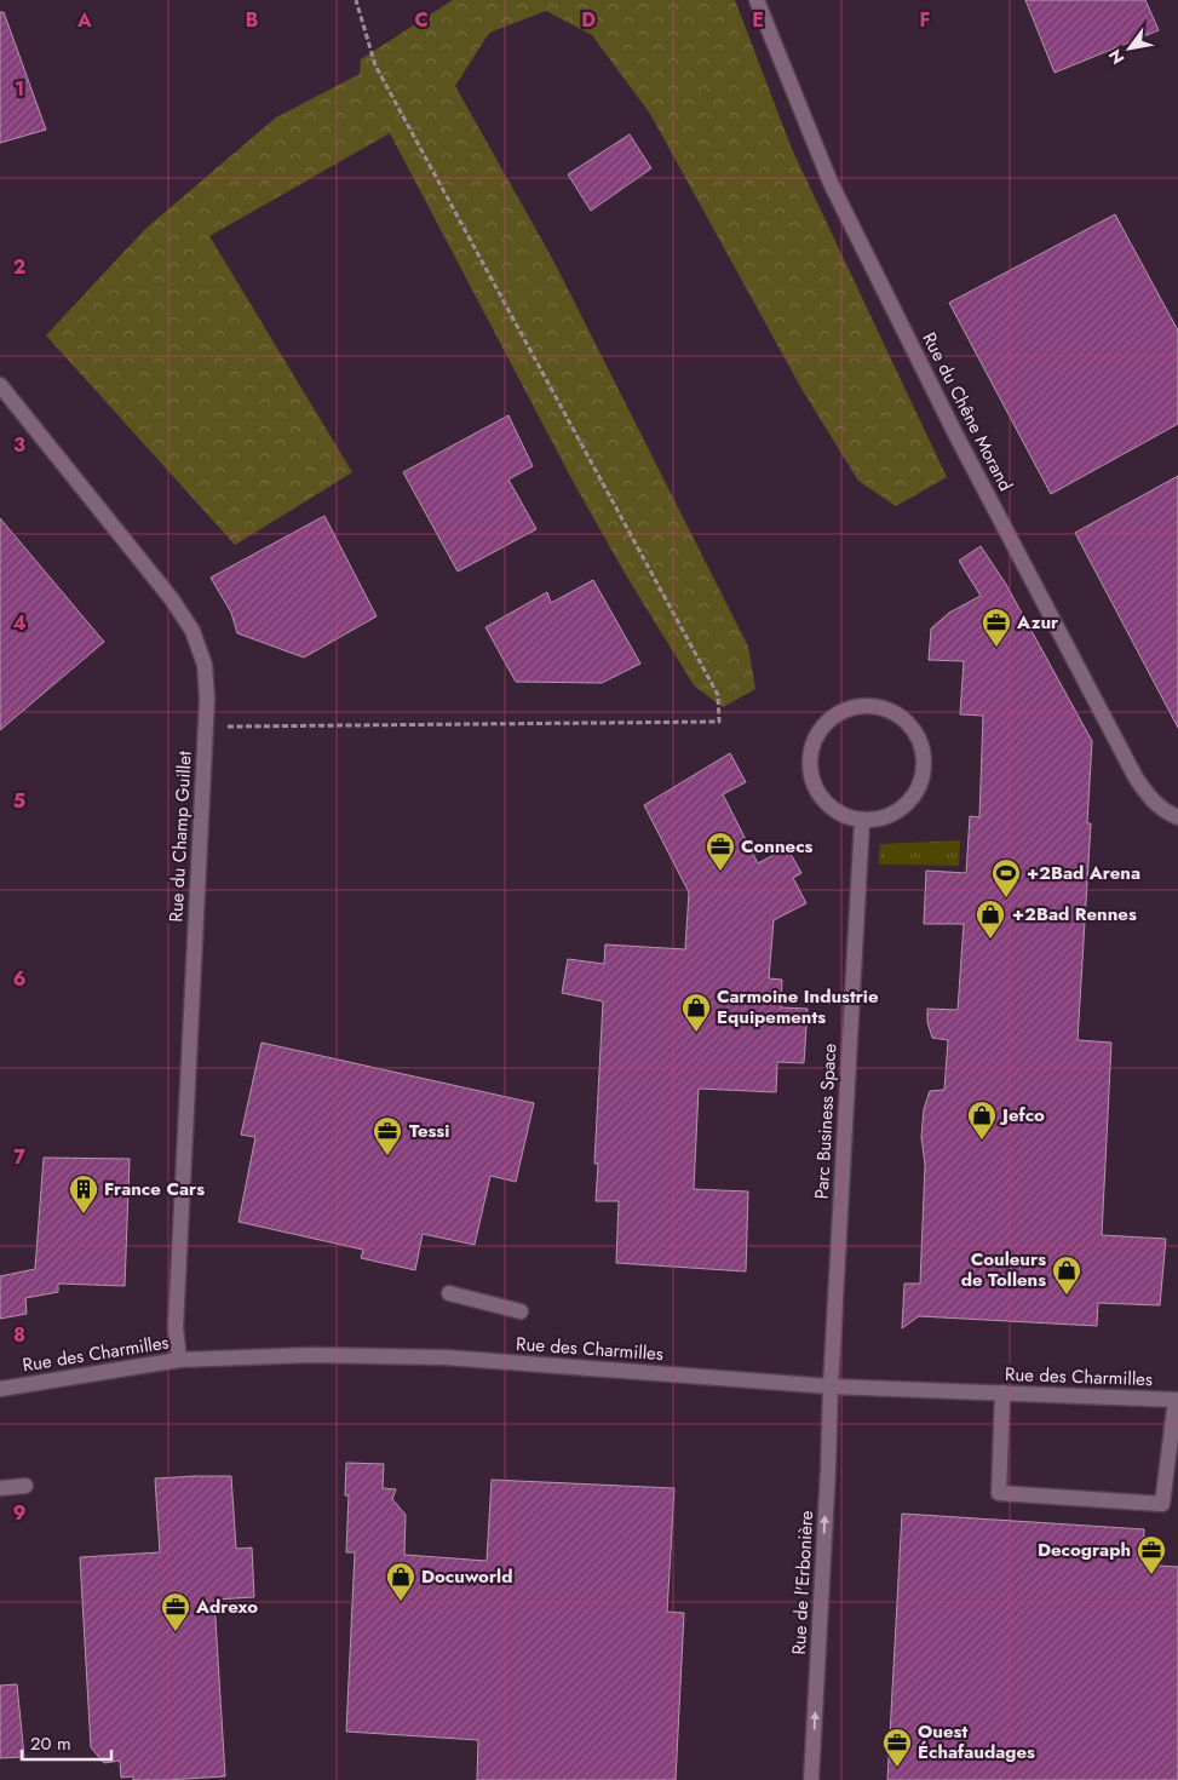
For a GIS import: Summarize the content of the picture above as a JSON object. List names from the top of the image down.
{
  "streets": {
    "street": [
      "Rue du Chêne Morand",
      "Rue du Champ Guillet",
      "Parc Business Space",
      "Rue des Charmilles",
      "Rue de l'Erbonière"
    ]
  },
  "crossings": [
    ["Rue du Champ Guillet", "Rue des Charmilles"],
    ["Parc Business Space", "Rue des Charmilles"],
    ["Parc Business Space", "Rue de l'Erbonière"],
    ["Rue des Charmilles", "Rue de l'Erbonière"]
  ],
  "one_way": ["Rue de l'Erbonière"],
  "places": {
    "office": [
      "Azur",
      "Connecs",
      "Tessi",
      "Decograph",
      "Adrexo",
      "Ouest Échafaudages"
    ],
    "sports": ["+2Bad Arena"],
    "shop": [
      "+2Bad Rennes",
      "Carmoine Industrie Equipements",
      "Jefco",
      "Couleurs de Tollens",
      "Docuworld"
    ],
    "building": ["France Cars"]
  },
  "scale_bar": "20 m",
  "north": "bottom left",
  "grid": {
    "columns": [
      "A",
      "B",
      "C",
      "D",
      "E",
      "F"
    ],
    "rows": [
      "1",
      "2",
      "3",
      "4",
      "5",
      "6",
      "7",
      "8",
      "9"
    ]
  }
}
